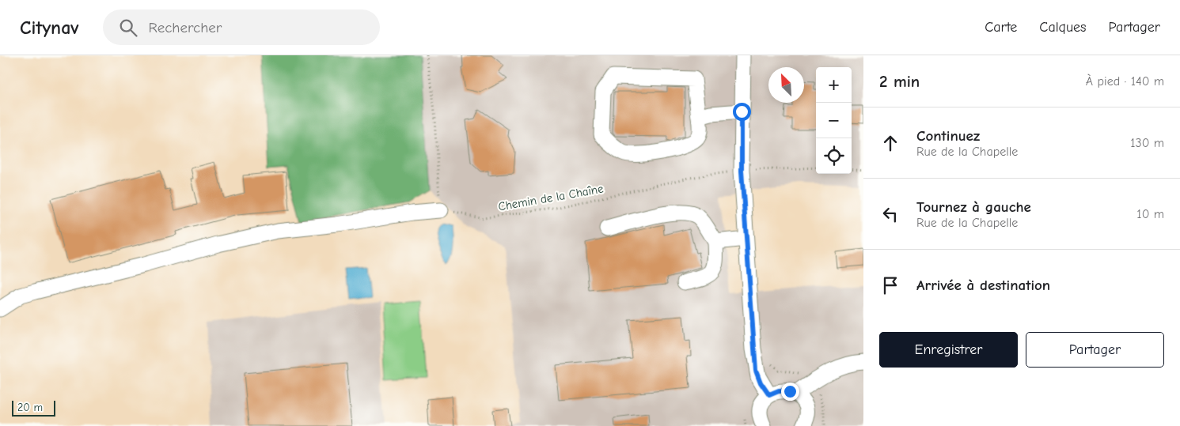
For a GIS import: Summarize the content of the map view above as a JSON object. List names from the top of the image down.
{
  "streets": {
    "path": ["Chemin de la Chaîne"]
  },
  "scale_bar": "20 m",
  "north": "top left",
  "page": {
    "header": "Citynav",
    "search": "Rechercher",
    "nav": ["Carte", "Calques", "Partager"],
    "heading": ["2 min", "À pied · 140 m"],
    "map_buttons": ["+", "−"],
    "list": [
      ["Continuez", "Rue de la Chapelle", "130 m"],
      ["Tournez à gauche", "Rue de la Chapelle", "10 m"],
      "Arrivée à destination"
    ],
    "buttons": ["Enregistrer", "Partager"],
    "scale": "20 m"
  }
}
